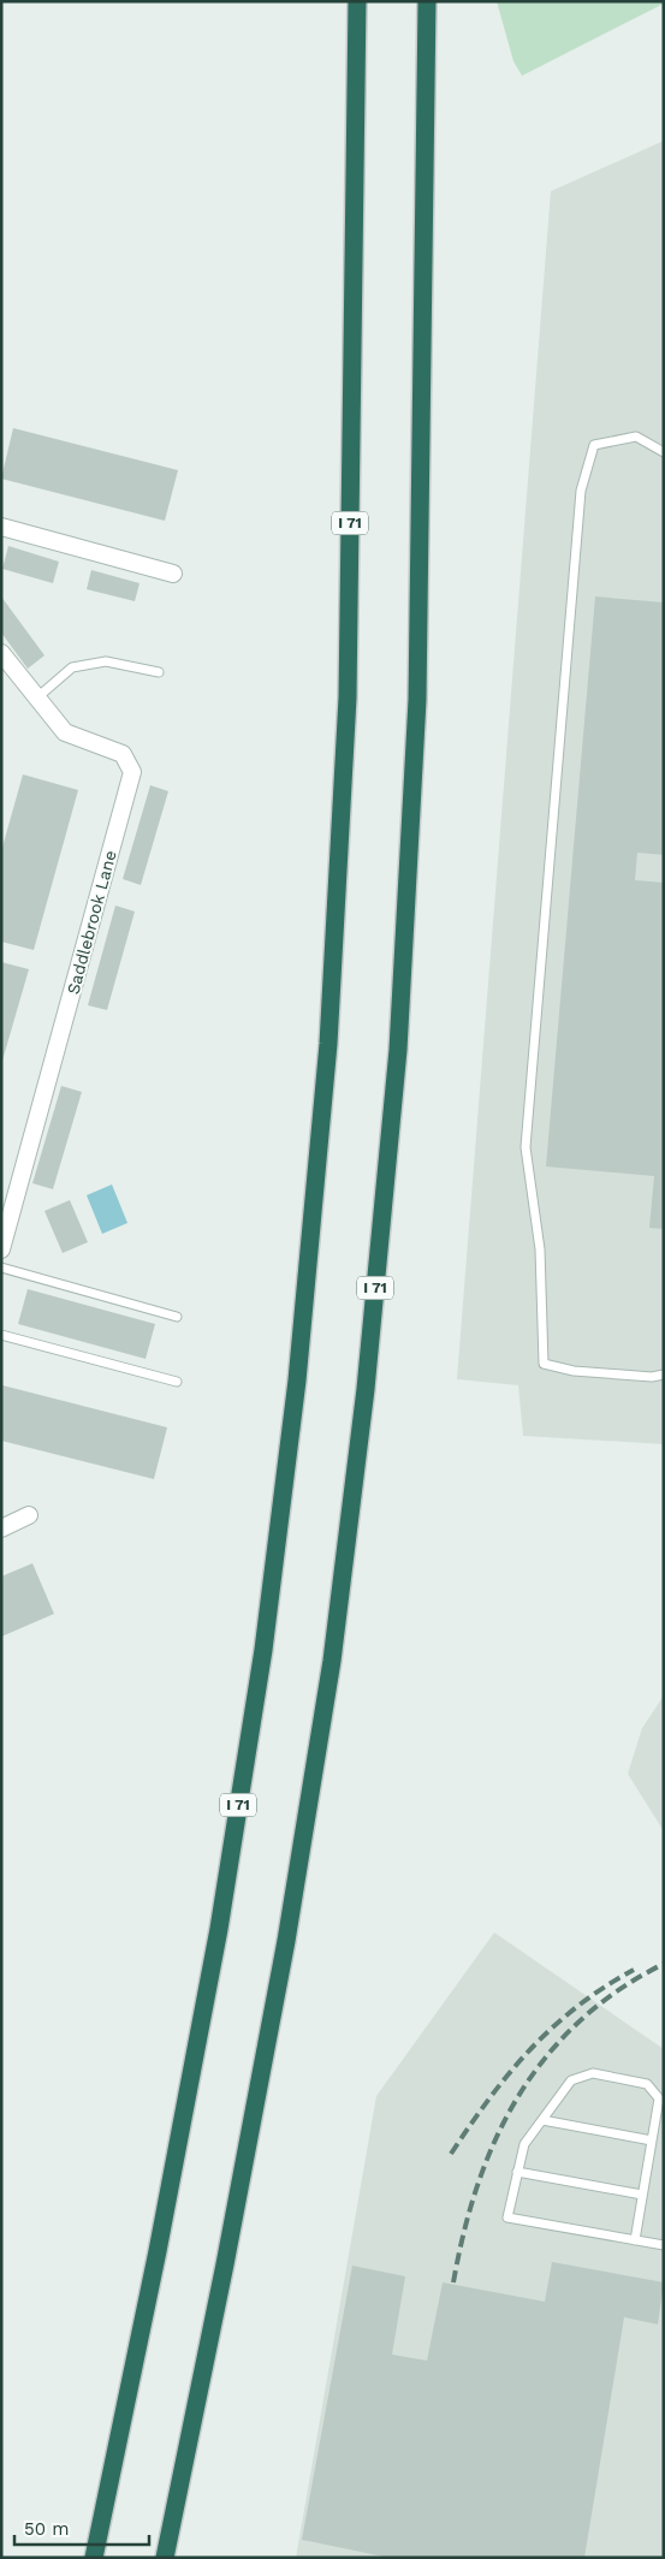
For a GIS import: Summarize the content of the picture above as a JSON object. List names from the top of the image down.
{
  "streets": {
    "highway": ["I 71"],
    "street": ["Saddlebrook Lane"]
  },
  "scale_bar": "50 m"
}
